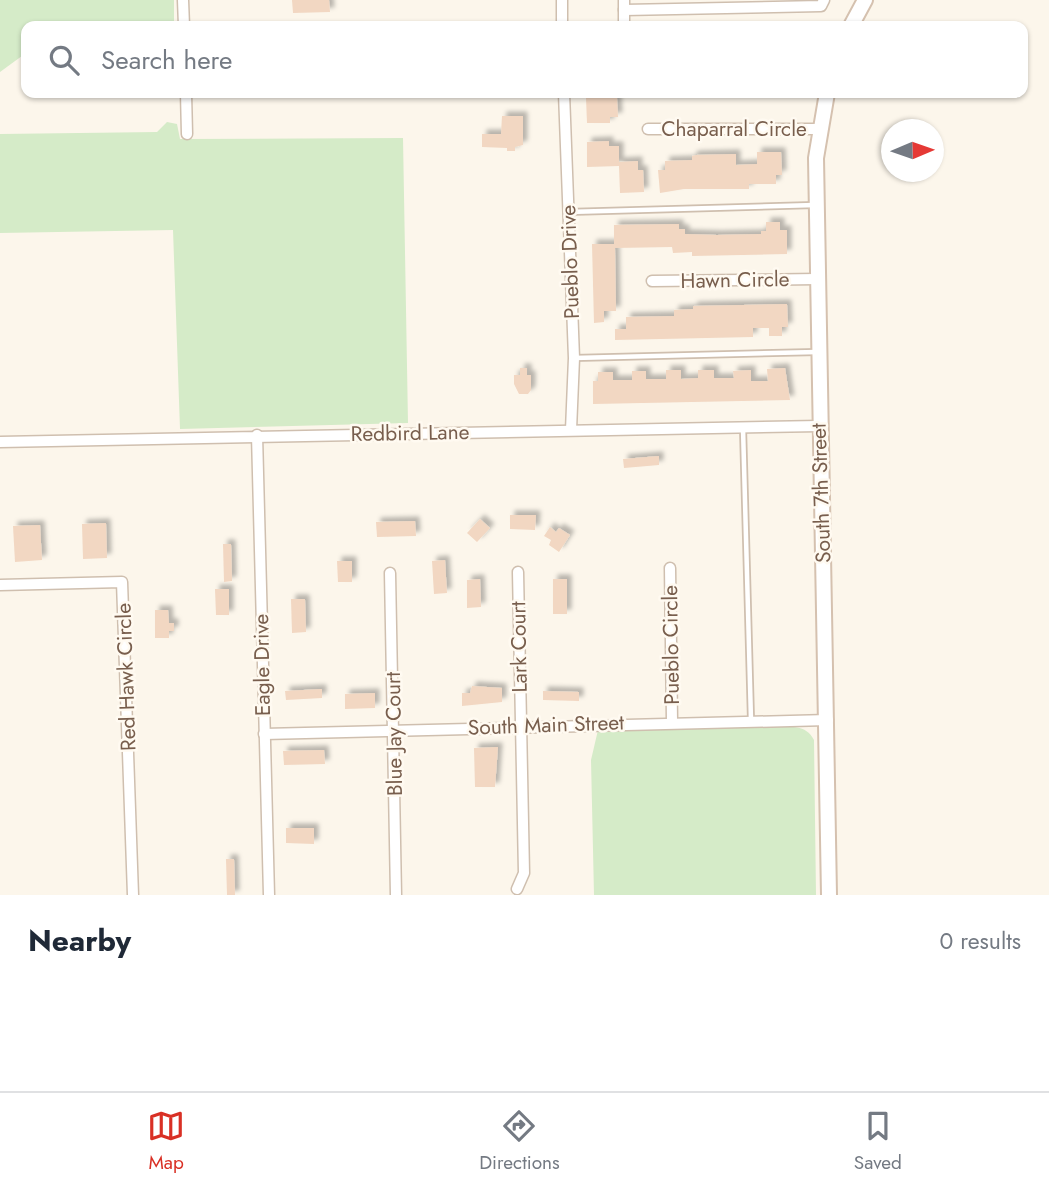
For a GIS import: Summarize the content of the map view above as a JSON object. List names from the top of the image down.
{
  "streets": {
    "main road": ["South 7th Street"],
    "street": [
      "Chaparral Circle",
      "Pueblo Drive",
      "Hawn Circle",
      "Redbird Lane",
      "Pueblo Circle",
      "Lark Court",
      "Eagle Drive",
      "Red Hawk Circle",
      "South Main Street",
      "Blue Jay Court"
    ]
  },
  "crossings": [
    ["Chaparral Circle", "South 7th Street"],
    ["Pueblo Drive", "Redbird Lane"],
    ["Hawn Circle", "South 7th Street"],
    ["Redbird Lane", "South 7th Street"],
    ["Redbird Lane", "Eagle Drive"],
    ["South 7th Street", "South Main Street"],
    ["Pueblo Circle", "South Main Street"],
    ["Lark Court", "South Main Street"],
    ["Eagle Drive", "South Main Street"],
    ["South Main Street", "Blue Jay Court"]
  ],
  "north": "right",
  "page": {
    "search": "Search here",
    "heading": ["Nearby", "0 results"],
    "nav": ["Map", "Directions", "Saved"]
  }
}
